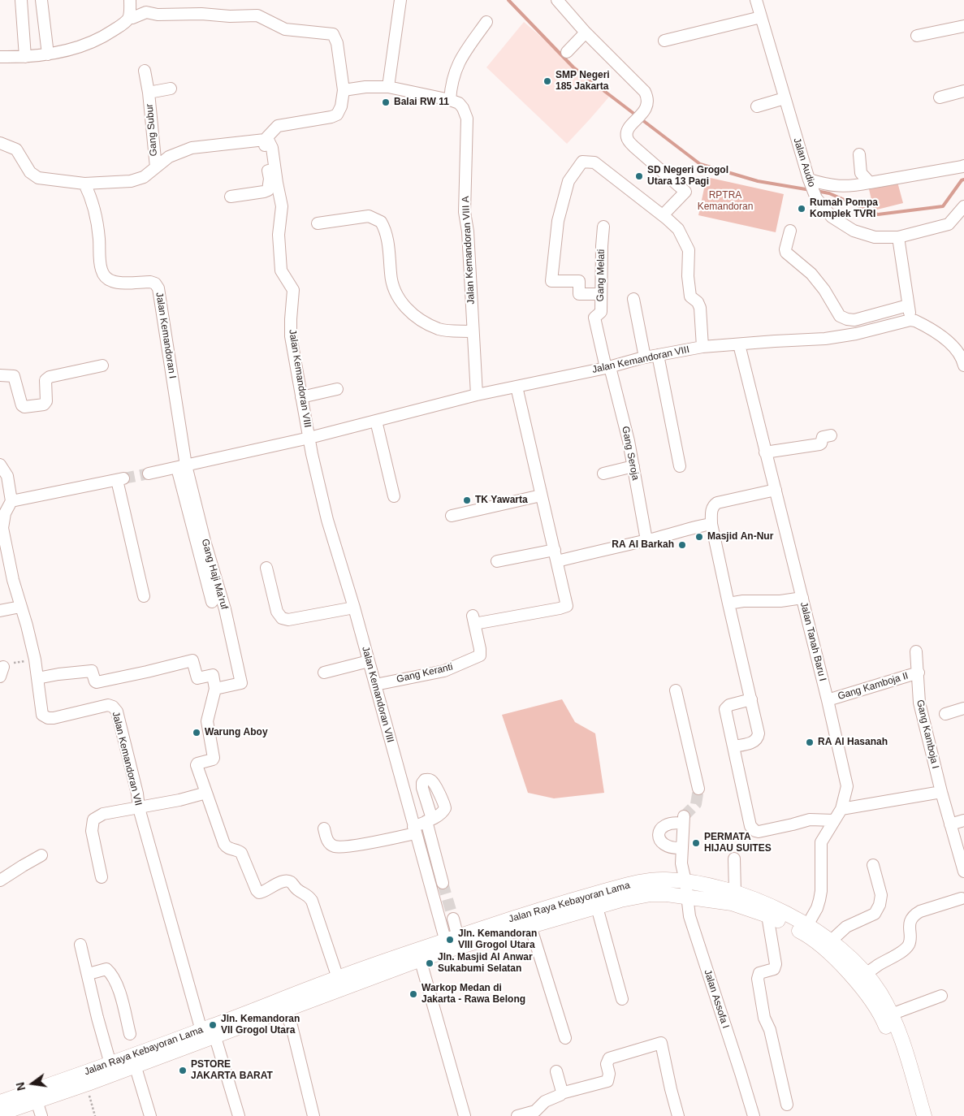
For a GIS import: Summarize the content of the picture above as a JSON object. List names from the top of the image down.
{
  "streets": {
    "main road": ["Jalan Raya Kebayoran Lama"],
    "street": [
      "Gang Subur",
      "Jalan Audio",
      "Jalan Kemandoran VIII A",
      "Gang Melati",
      "Jalan Kemandoran I",
      "Jalan Kemandoran VIII",
      "Gang Seroja",
      "Gang Haji Ma'ruf",
      "Jalan Tanah Baru I",
      "Gang Keranti",
      "Gang Kamboja II",
      "Gang Kamboja I",
      "Jalan Kemandoran VII",
      "Jalan Assofa I"
    ]
  },
  "crossings": [
    ["Jalan Kemandoran VIII A", "Jalan Kemandoran VIII"],
    ["Gang Melati", "Jalan Kemandoran VIII"],
    ["Gang Melati", "Gang Seroja"],
    ["Jalan Kemandoran I", "Jalan Kemandoran VIII"],
    ["Jalan Kemandoran I", "Gang Haji Ma'ruf"],
    ["Jalan Kemandoran VIII", "Gang Seroja"],
    ["Jalan Kemandoran VIII", "Gang Haji Ma'ruf"],
    ["Jalan Kemandoran VIII", "Jalan Tanah Baru I"],
    ["Jalan Kemandoran VIII", "Gang Keranti"],
    ["Jalan Kemandoran VIII", "Jalan Raya Kebayoran Lama"],
    ["Jalan Tanah Baru I", "Gang Kamboja II"],
    ["Jalan Tanah Baru I", "Jalan Raya Kebayoran Lama"],
    ["Gang Kamboja II", "Gang Kamboja I"],
    ["Jalan Kemandoran VII", "Jalan Raya Kebayoran Lama"],
    ["Jalan Raya Kebayoran Lama", "Jalan Assofa I"]
  ],
  "parks": ["RPTRA Kemandoran"],
  "places": [
    "SMP Negeri 185 Jakarta",
    "Balai RW 11",
    "SD Negeri Grogol Utara 13 Pagi",
    "Rumah Pompa Komplek TVRI",
    "TK Yawarta",
    "Masjid An-Nur",
    "RA Al Barkah",
    "Warung Aboy",
    "RA Al Hasanah",
    "PERMATA HIJAU SUITES",
    "Jln. Kemandoran VIII Grogol Utara",
    "Jln. Masjid Al Anwar Sukabumi Selatan",
    "Warkop Medan di Jakarta - Rawa Belong",
    "Jln. Kemandoran VII Grogol Utara",
    "PSTORE JAKARTA BARAT"
  ],
  "north": "left"
}
